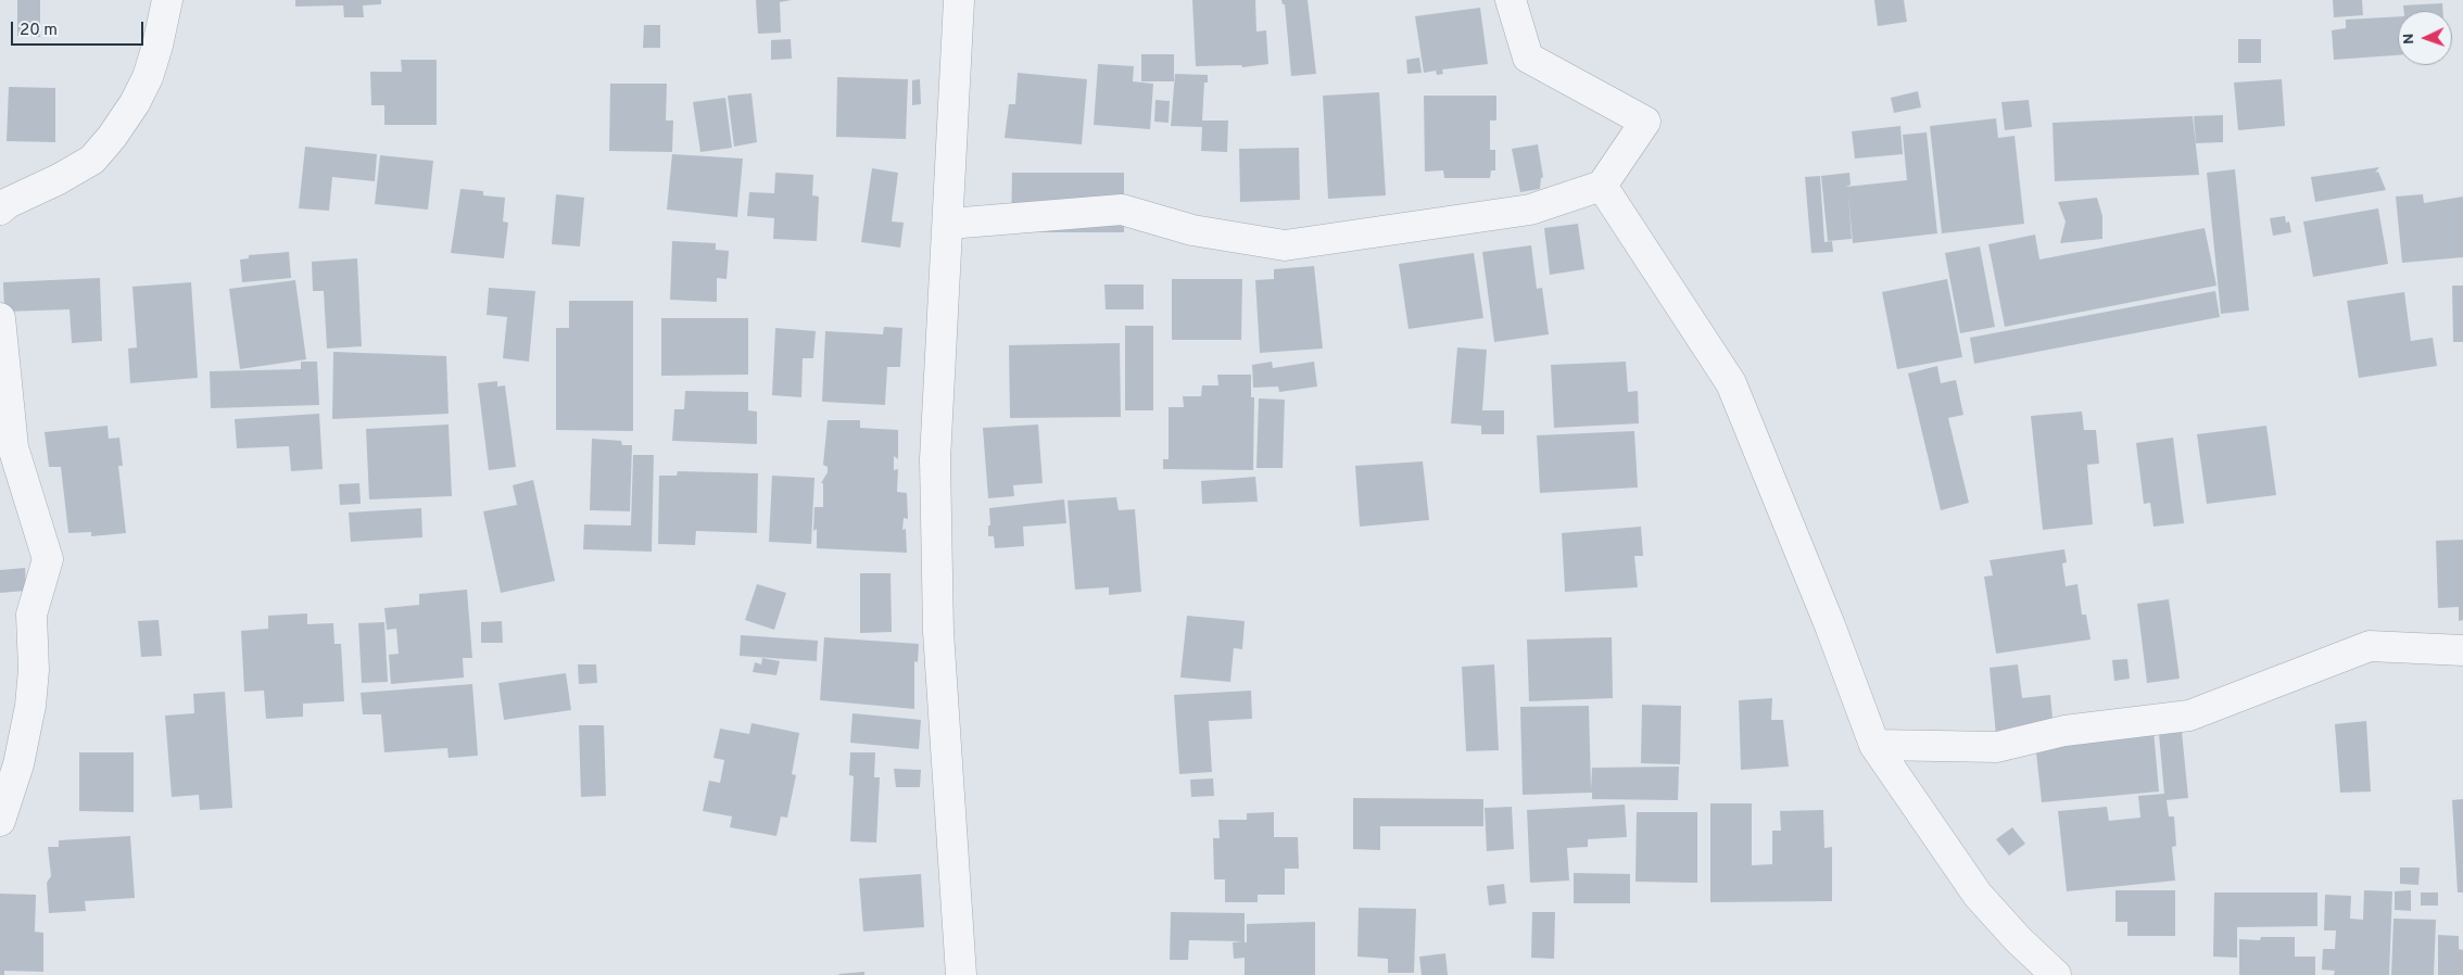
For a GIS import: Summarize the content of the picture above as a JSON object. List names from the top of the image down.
{
  "scale_bar": "20 m",
  "north": "left"
}
